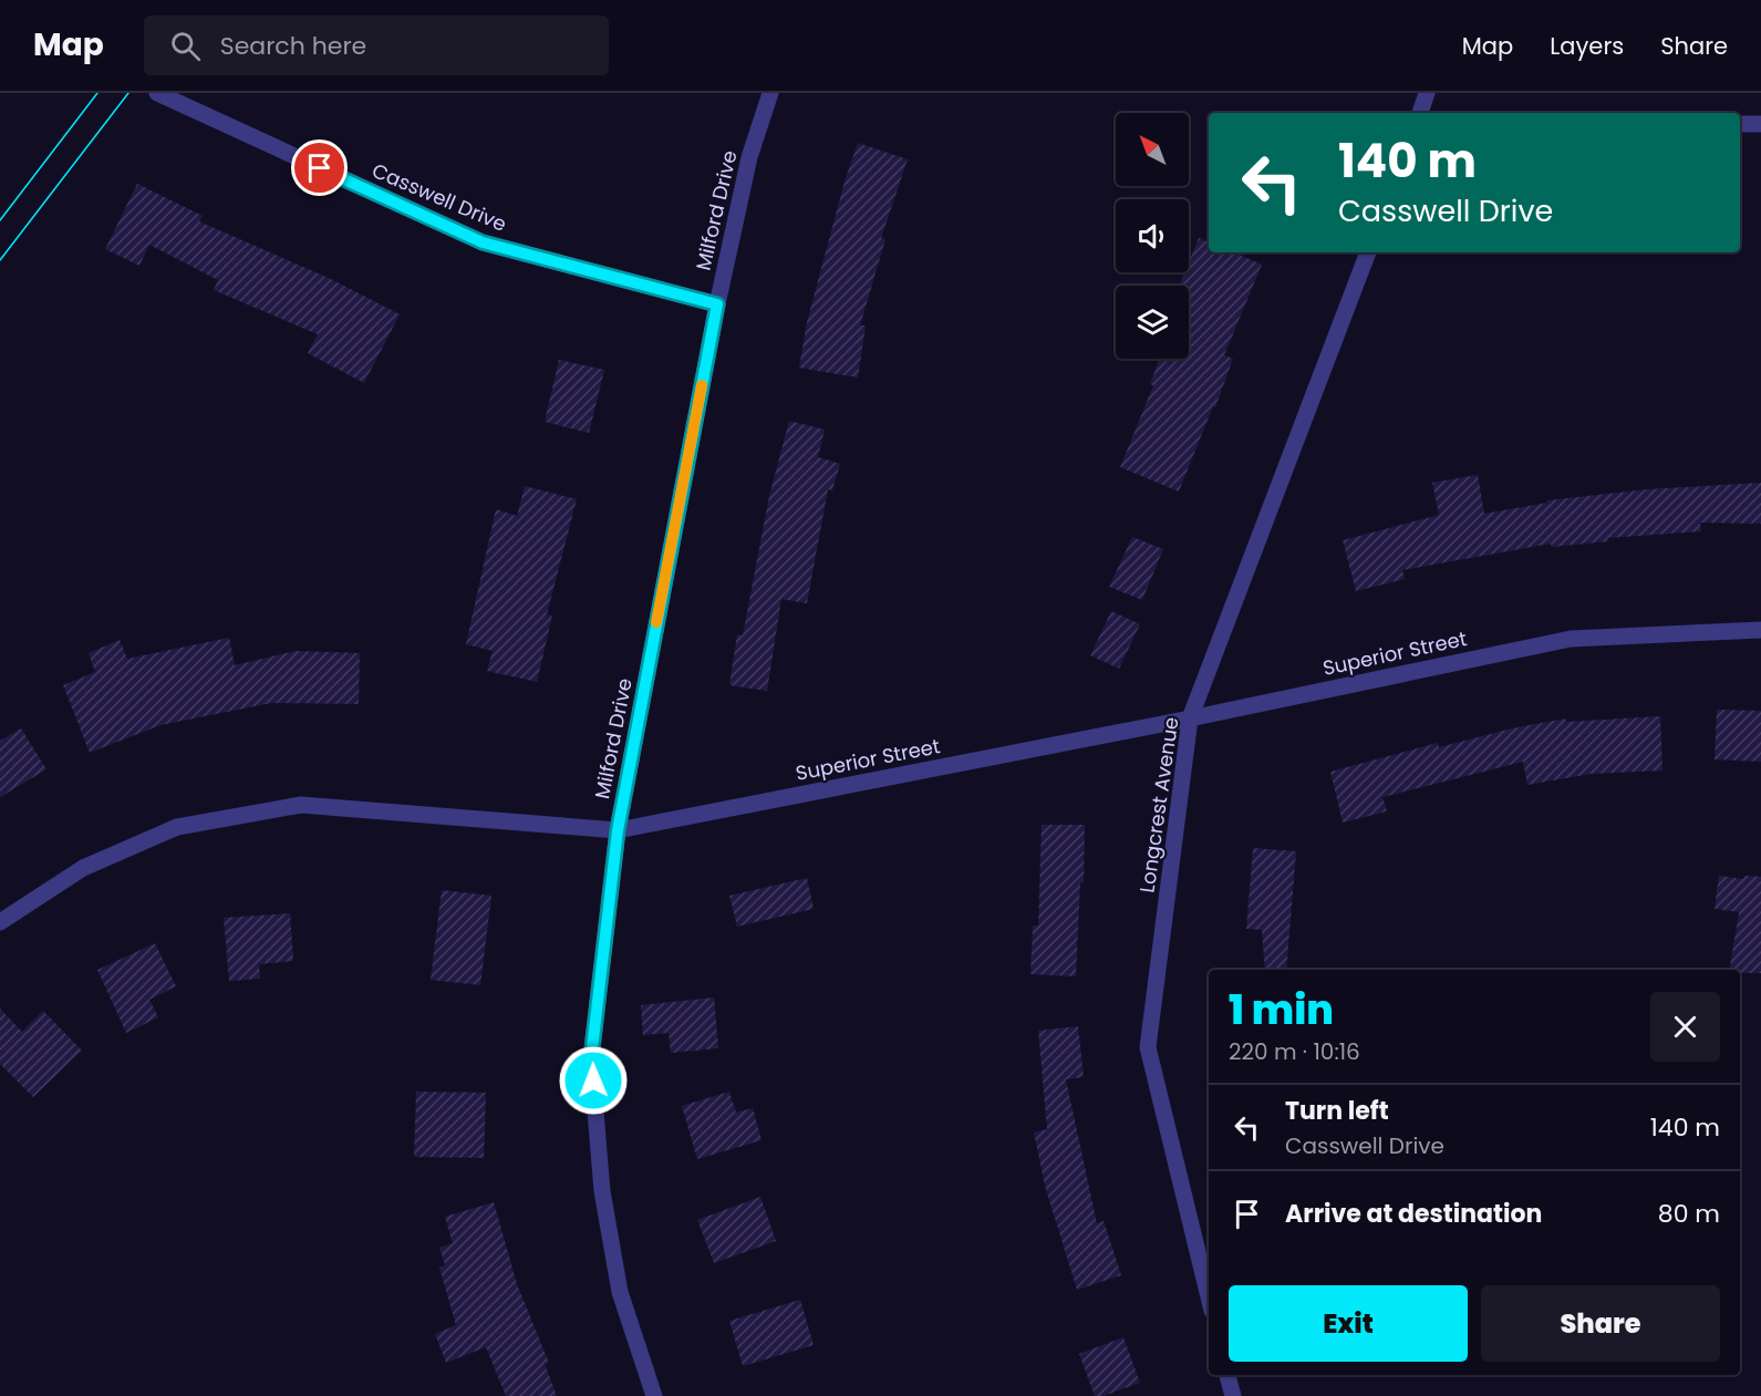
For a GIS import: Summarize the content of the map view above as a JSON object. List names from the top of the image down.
{
  "streets": {
    "street": [
      "Casswell Drive",
      "Milford Drive",
      "Superior Street",
      "Longcrest Avenue"
    ]
  },
  "crossings": [
    ["Casswell Drive", "Milford Drive"],
    ["Milford Drive", "Superior Street"],
    ["Superior Street", "Longcrest Avenue"]
  ],
  "north": "top left",
  "page": {
    "header": "Map",
    "search": "Search here",
    "nav": ["Map", "Layers", "Share"],
    "turn": ["140 m", "Casswell Drive"],
    "heading": ["1 min", "220 m · 10:16"],
    "list": [
      {
        "name": "Turn left",
        "note": "Casswell Drive",
        "value": "140 m"
      },
      {
        "name": "Arrive at destination",
        "value": "80 m"
      }
    ],
    "buttons": ["Exit", "Share"]
  }
}
